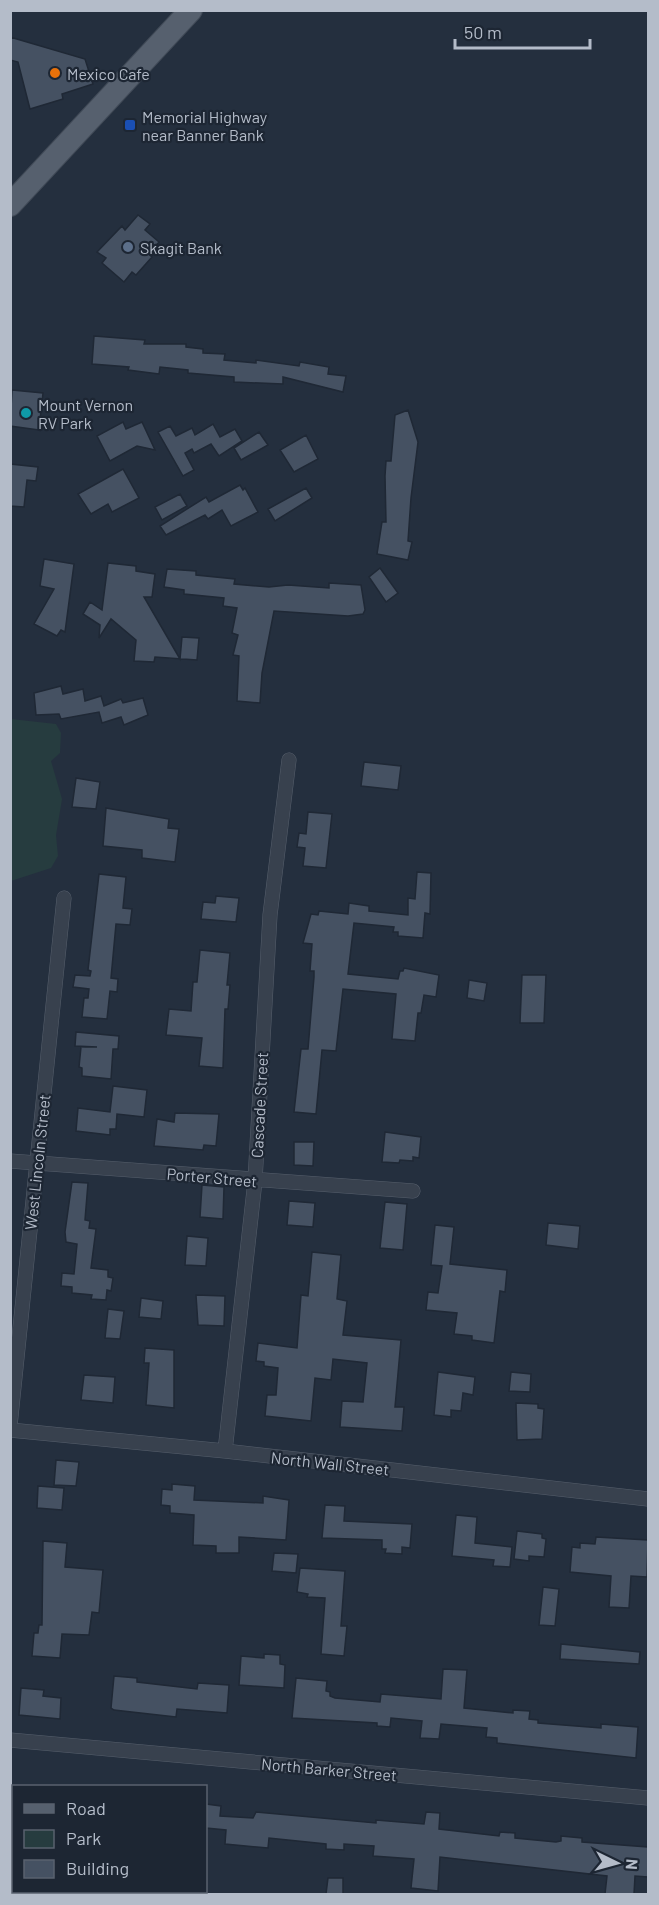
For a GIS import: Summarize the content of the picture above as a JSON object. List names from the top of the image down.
{
  "streets": {
    "street": [
      "Cascade Street",
      "West Lincoln Street",
      "Porter Street",
      "North Wall Street",
      "North Barker Street"
    ]
  },
  "crossings": [
    ["Cascade Street", "Porter Street"],
    ["Cascade Street", "North Wall Street"],
    ["West Lincoln Street", "Porter Street"]
  ],
  "places": {
    "other": ["Mexico Cafe", "Skagit Bank", "Mount Vernon RV Park"],
    "transit": ["Memorial Highway near Banner Bank"]
  },
  "legend": ["Road", "Park", "Building"],
  "scale_bar": "50 m",
  "north": "right"
}
